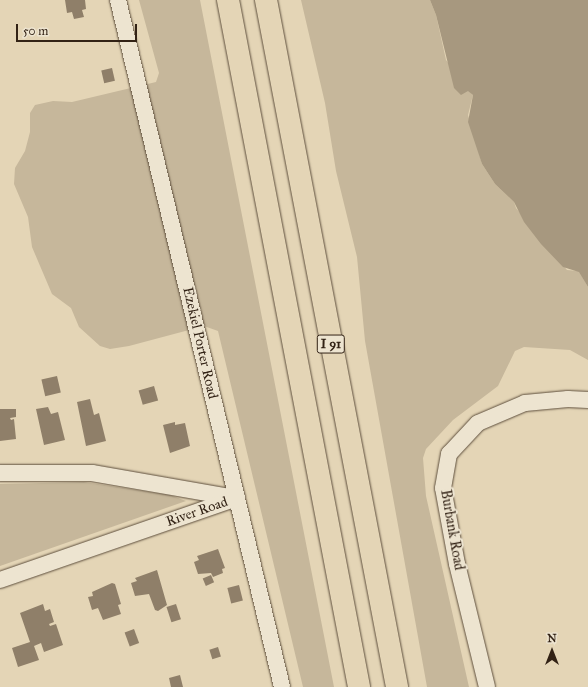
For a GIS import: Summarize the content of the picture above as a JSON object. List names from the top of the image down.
{
  "streets": {
    "highway": ["I 91"],
    "street": ["Ezekiel Porter Road", "River Road", "Burbank Road"]
  },
  "crossings": [
    ["Ezekiel Porter Road", "River Road"]
  ],
  "scale_bar": "50 m",
  "north": "top"
}
